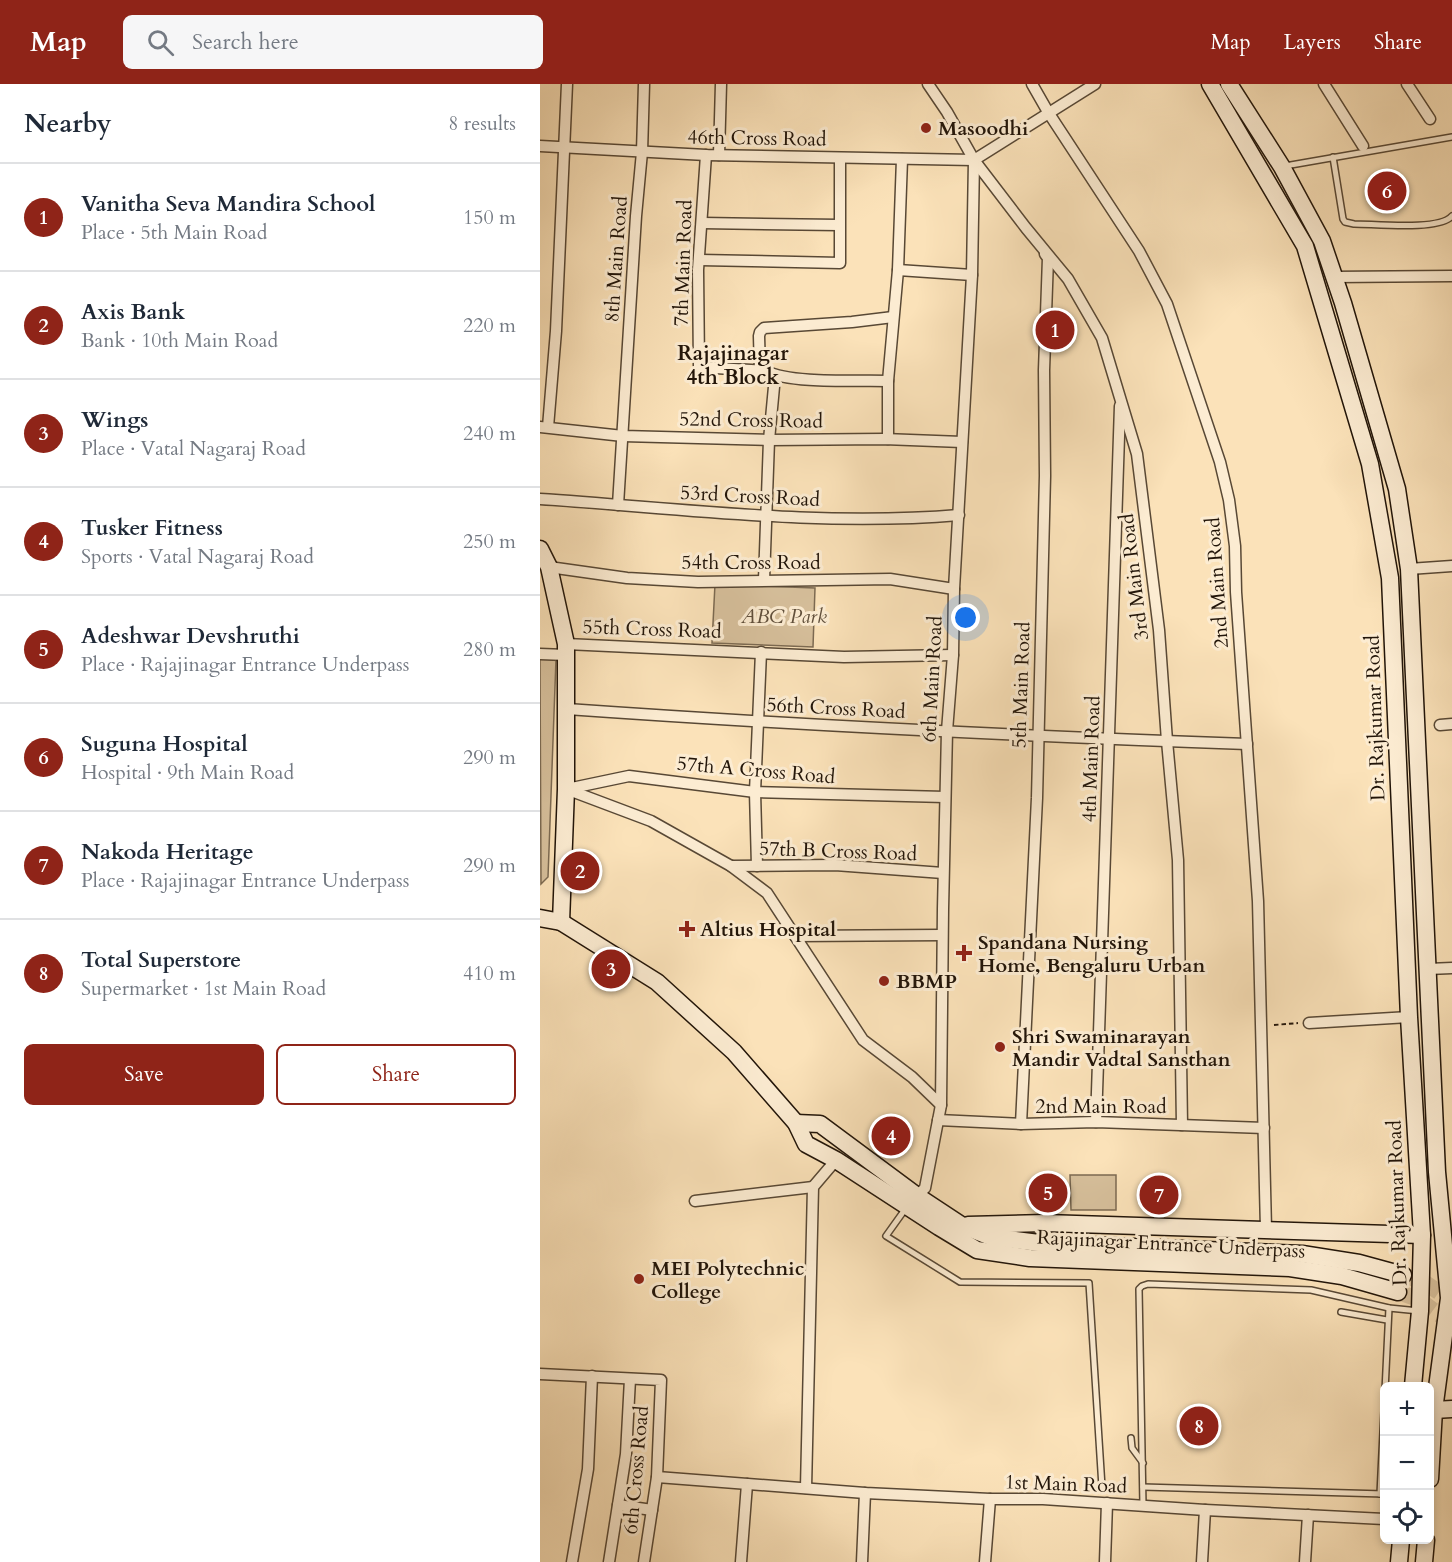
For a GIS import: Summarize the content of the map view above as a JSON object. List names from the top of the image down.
{
  "streets": {
    "main road": ["Dr. Rajkumar Road", "Rajajinagar Entrance Underpass"],
    "street": [
      "46th Cross Road",
      "8th Main Road",
      "7th Main Road",
      "52nd Cross Road",
      "53rd Cross Road",
      "54th Cross Road",
      "3rd Main Road",
      "2nd Main Road",
      "55th Cross Road",
      "6th Main Road",
      "5th Main Road",
      "56th Cross Road",
      "4th Main Road",
      "57th A Cross Road",
      "57th B Cross Road",
      "6th Cross Road",
      "1st Main Road"
    ]
  },
  "crossings": [
    ["46th Cross Road", "8th Main Road"],
    ["46th Cross Road", "7th Main Road"],
    ["46th Cross Road", "3rd Main Road"],
    ["46th Cross Road", "6th Main Road"],
    ["8th Main Road", "52nd Cross Road"],
    ["8th Main Road", "53rd Cross Road"],
    ["52nd Cross Road", "6th Main Road"],
    ["53rd Cross Road", "6th Main Road"],
    ["54th Cross Road", "6th Main Road"],
    ["3rd Main Road", "2nd Main Road"],
    ["3rd Main Road", "6th Main Road"],
    ["3rd Main Road", "5th Main Road"],
    ["3rd Main Road", "56th Cross Road"],
    ["3rd Main Road", "4th Main Road"],
    ["2nd Main Road", "6th Main Road"],
    ["2nd Main Road", "5th Main Road"],
    ["2nd Main Road", "56th Cross Road"],
    ["2nd Main Road", "4th Main Road"],
    ["55th Cross Road", "6th Main Road"],
    ["6th Main Road", "56th Cross Road"],
    ["6th Main Road", "57th A Cross Road"],
    ["6th Main Road", "57th B Cross Road"],
    ["6th Main Road", "Rajajinagar Entrance Underpass"],
    ["5th Main Road", "56th Cross Road"],
    ["56th Cross Road", "4th Main Road"],
    ["6th Cross Road", "1st Main Road"]
  ],
  "districts": ["Rajajinagar 4th Block"],
  "parks": ["ABC Park"],
  "places": {
    "other": [
      "Masoodhi",
      "BBMP",
      "Shri Swaminarayan Mandir Vadtal Sansthan",
      "MEI Polytechnic College"
    ],
    "health": ["Altius Hospital", "Spandana Nursing Home, Bengaluru Urban"]
  },
  "page": {
    "header": "Map",
    "search": "Search here",
    "nav": ["Map", "Layers", "Share"],
    "heading": ["Nearby", "8 results"],
    "list": [
      {
        "mark": "1",
        "name": "Vanitha Seva Mandira School",
        "note": "Place · 5th Main Road",
        "value": "150 m"
      },
      {
        "mark": "2",
        "name": "Axis Bank",
        "note": "Bank · 10th Main Road",
        "value": "220 m"
      },
      {
        "mark": "3",
        "name": "Wings",
        "note": "Place · Vatal Nagaraj Road",
        "value": "240 m"
      },
      {
        "mark": "4",
        "name": "Tusker Fitness",
        "note": "Sports · Vatal Nagaraj Road",
        "value": "250 m"
      },
      {
        "mark": "5",
        "name": "Adeshwar Devshruthi",
        "note": "Place · Rajajinagar Entrance Underpass",
        "value": "280 m"
      },
      {
        "mark": "6",
        "name": "Suguna Hospital",
        "note": "Hospital · 9th Main Road",
        "value": "290 m"
      },
      {
        "mark": "7",
        "name": "Nakoda Heritage",
        "note": "Place · Rajajinagar Entrance Underpass",
        "value": "290 m"
      },
      {
        "mark": "8",
        "name": "Total Superstore",
        "note": "Supermarket · 1st Main Road",
        "value": "410 m"
      }
    ],
    "pins": [
      "6",
      "1",
      "2",
      "3",
      "4",
      "5",
      "7",
      "8"
    ],
    "buttons": ["Save", "Share"],
    "map_buttons": ["+", "−"]
  }
}
